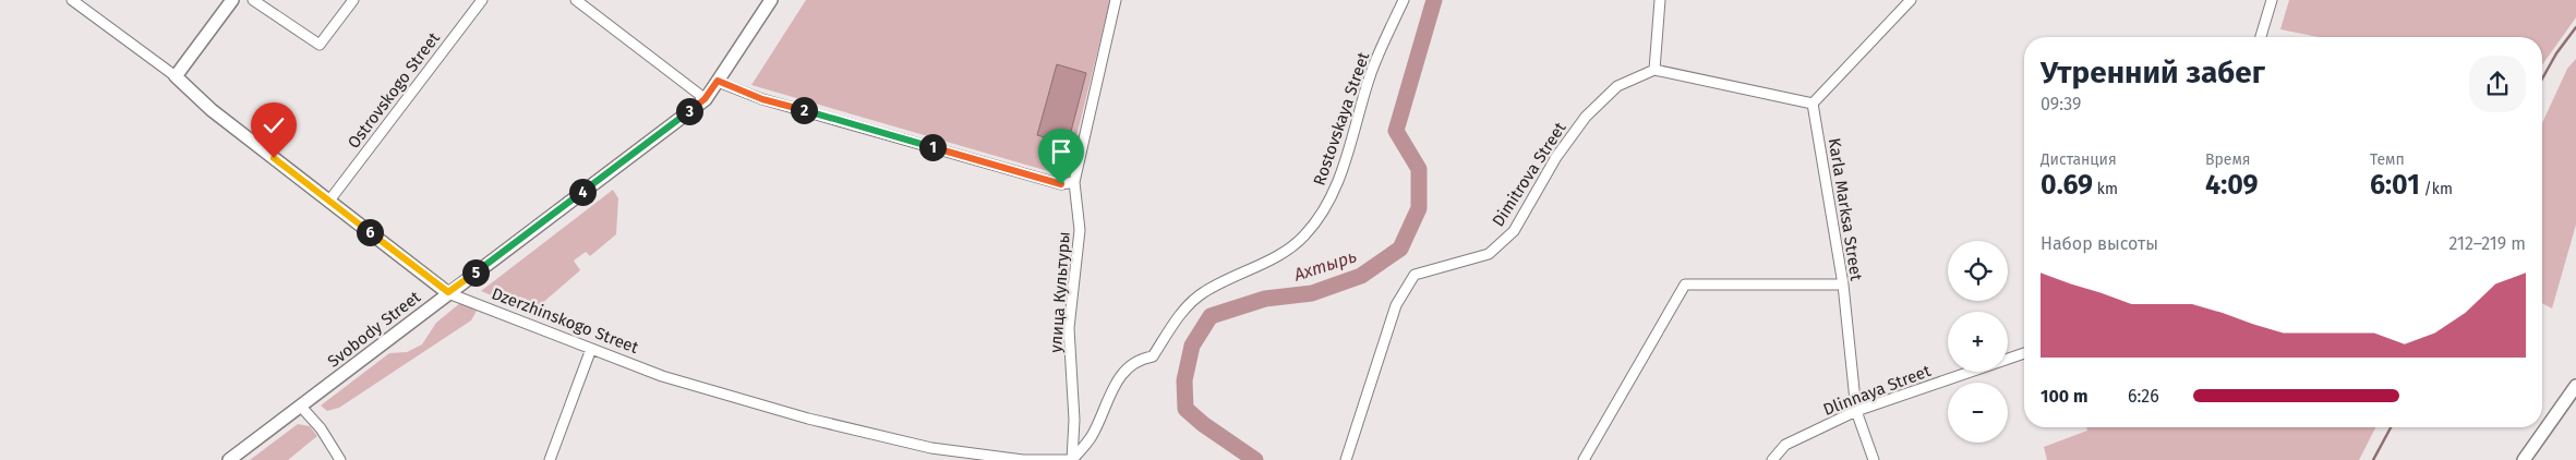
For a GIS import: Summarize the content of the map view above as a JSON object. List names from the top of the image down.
{
  "streets": {
    "street": [
      "Ostrovskogo Street",
      "Rostovskaya Street",
      "Dimitrova Street",
      "Karla Marksa Street",
      "улица Культуры",
      "Dzerzhinskogo Street",
      "Svobody Street",
      "Dlinnaya Street"
    ]
  },
  "crossings": [
    ["Ostrovskogo Street", "Dzerzhinskogo Street"],
    ["Rostovskaya Street", "улица Культуры"],
    ["Rostovskaya Street", "Dzerzhinskogo Street"],
    ["Karla Marksa Street", "Dlinnaya Street"],
    ["улица Культуры", "Dzerzhinskogo Street"],
    ["Dzerzhinskogo Street", "Svobody Street"]
  ],
  "water": ["Ахтырь"],
  "page": {
    "heading": ["Утренний забег", "09:39"],
    "pins": [
      "2",
      "3",
      "1",
      "4",
      "6",
      "5"
    ],
    "stats": [
      ["Дистанция", "0.69 km"],
      ["Время", "4:09"],
      ["Темп", "6:01 /km"]
    ],
    "chart": ["Набор высоты", "212–219 m"],
    "map_buttons": ["+", "−"],
    "list": [
      {
        "name": "100 m",
        "note": "6:26"
      }
    ]
  }
}
